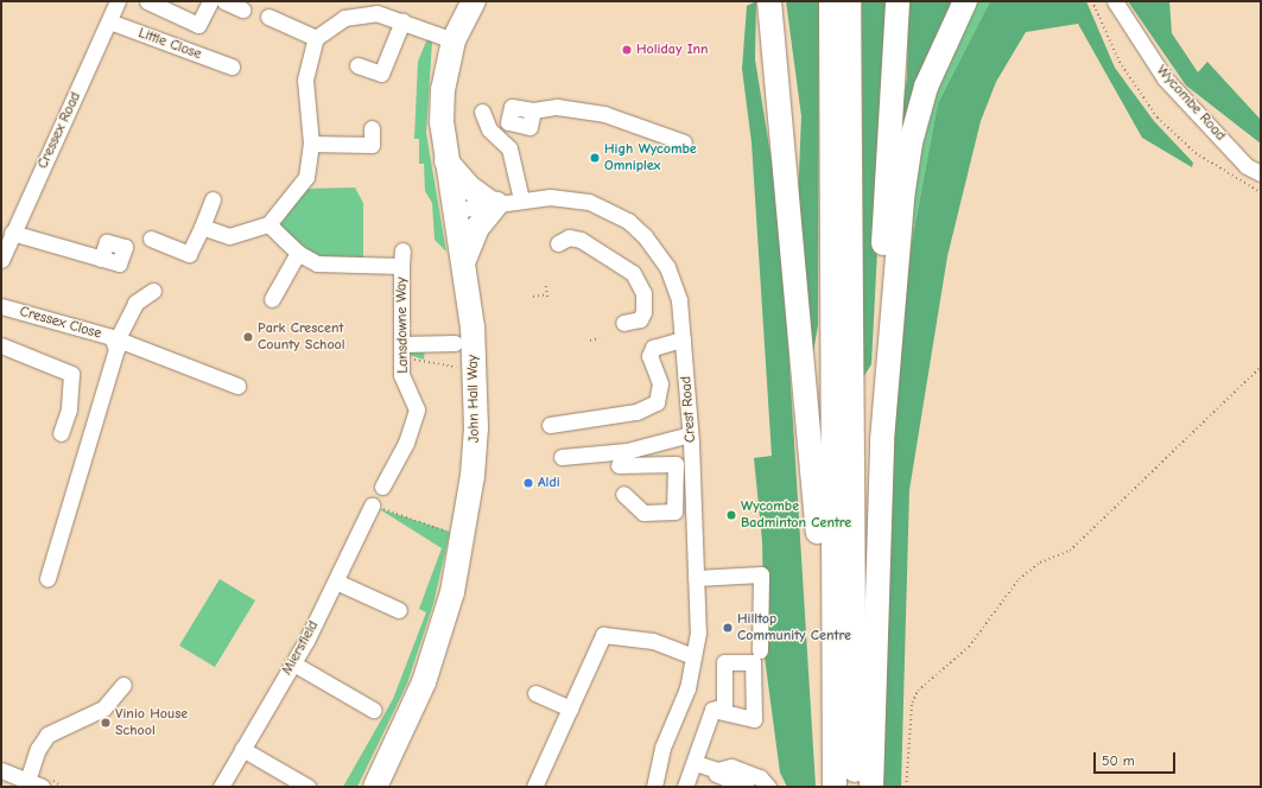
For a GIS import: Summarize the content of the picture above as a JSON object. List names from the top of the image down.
{
  "streets": {
    "highway": ["John Hall Way"],
    "street": [
      "Little Close",
      "Wycombe Road",
      "Cressex Road",
      "Cressex Close",
      "Lansdowne Way",
      "Crest Road",
      "Miersfield"
    ]
  },
  "crossings": [
    ["Little Close", "Cressex Road"],
    ["John Hall Way", "Crest Road"]
  ],
  "places": [
    "Holiday Inn",
    "High Wycombe Omniplex",
    "Park Crescent County School",
    "Aldi",
    "Wycombe Badminton Centre",
    "Hilltop Community Centre",
    "Vinio House School"
  ],
  "scale_bar": "50 m"
}
